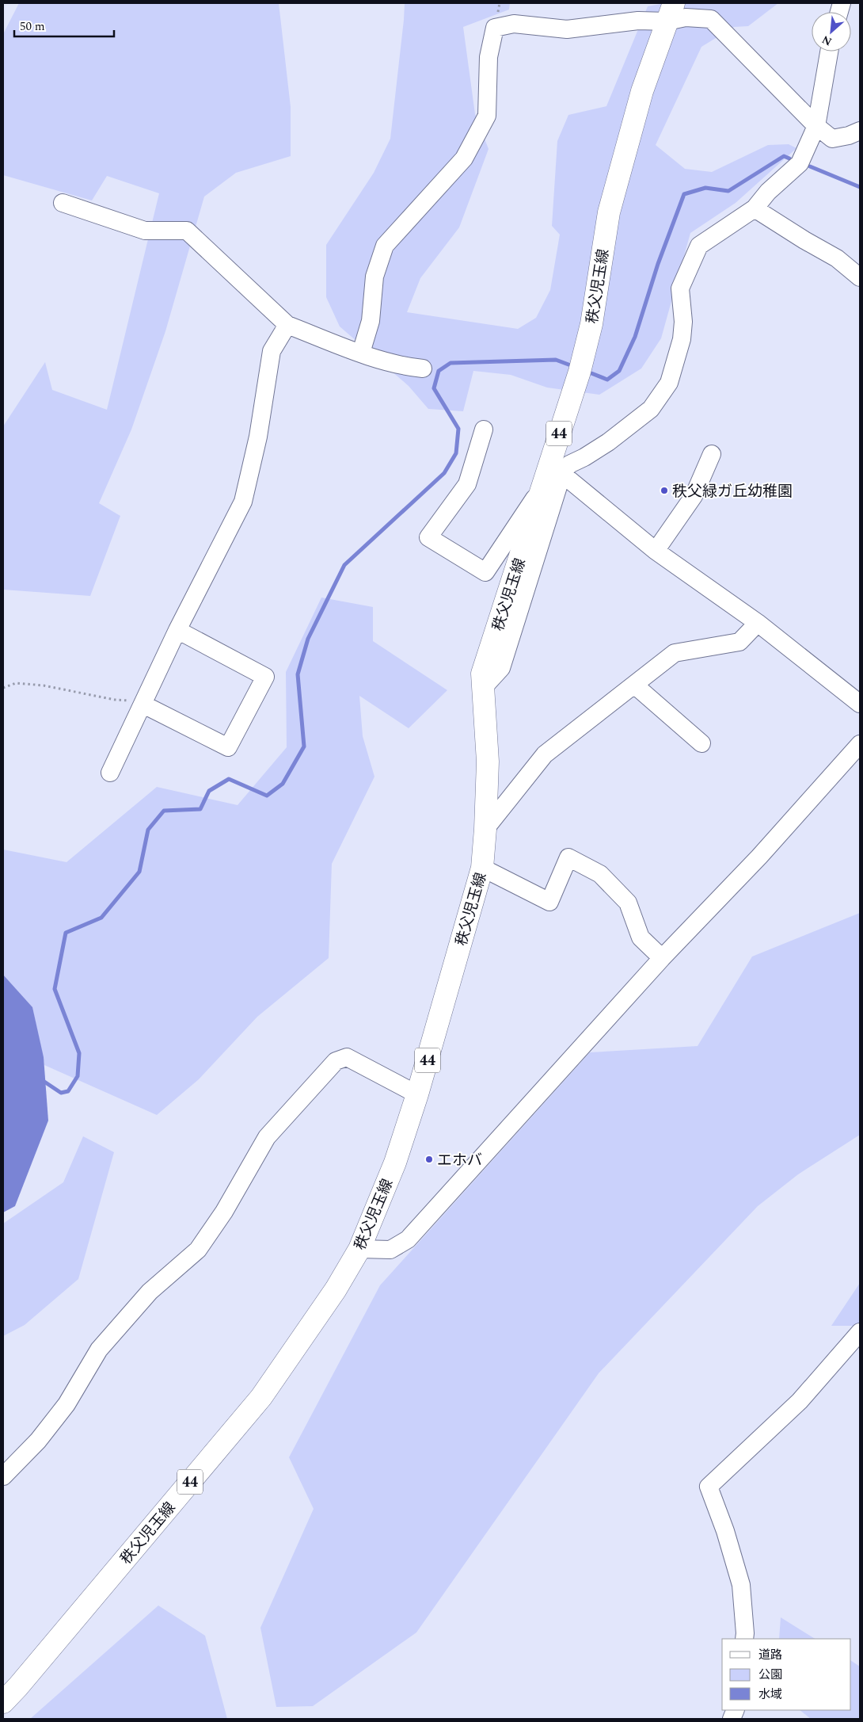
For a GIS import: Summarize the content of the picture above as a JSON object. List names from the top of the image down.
{
  "streets": {
    "main road": ["秩父児玉線", "44"]
  },
  "places": ["秩父緑ガ丘幼稚園", "エホバ"],
  "legend": ["道路", "公園", "水域"],
  "scale_bar": "50 m",
  "north": "bottom left"
}
